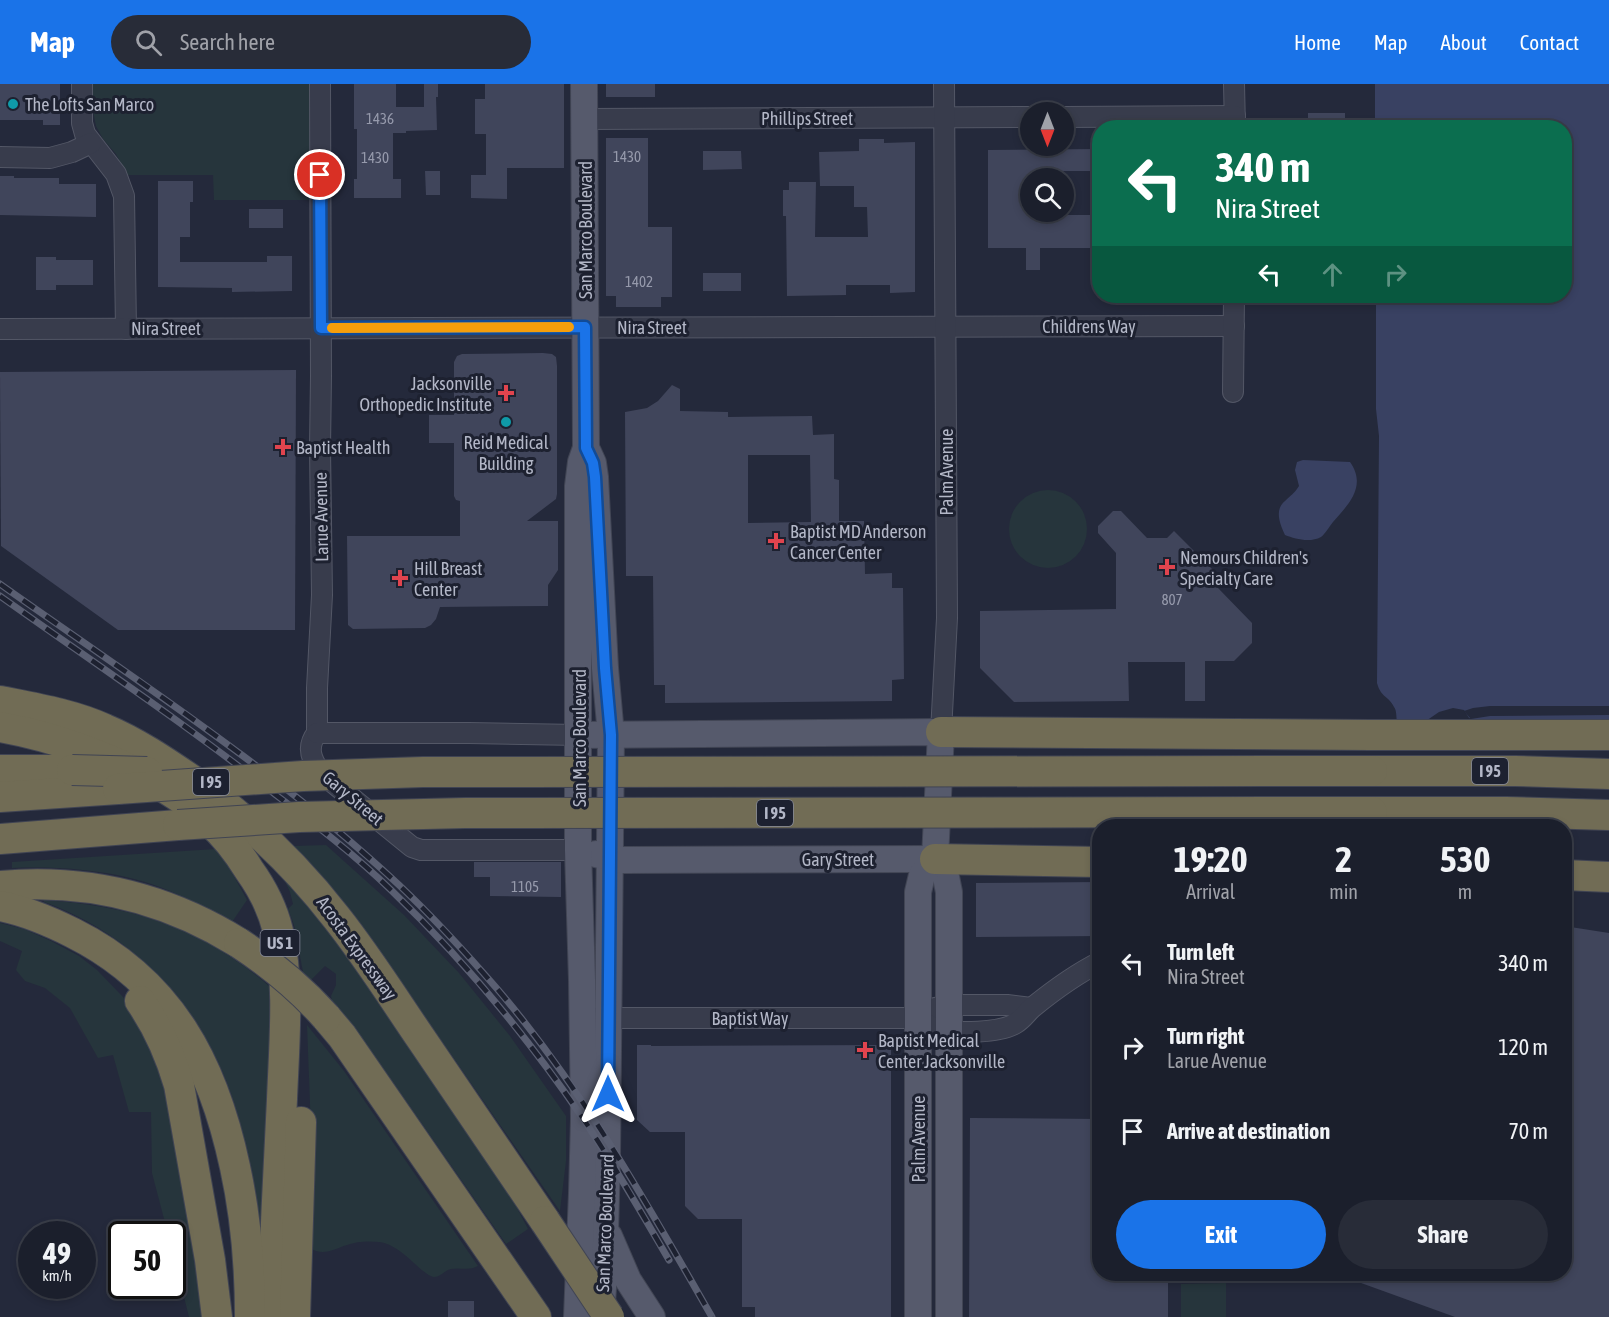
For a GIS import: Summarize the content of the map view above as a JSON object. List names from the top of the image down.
{
  "streets": {
    "highway": ["I 95", "US 1", "Acosta Expressway"],
    "main road": ["San Marco Boulevard", "Palm Avenue", "Gary Street"],
    "street": [
      "Phillips Street",
      "Childrens Way",
      "Nira Street",
      "Larue Avenue",
      "Baptist Way"
    ]
  },
  "crossings": [
    ["Phillips Street", "San Marco Boulevard"],
    ["Phillips Street", "Palm Avenue"],
    ["San Marco Boulevard", "Nira Street"],
    ["San Marco Boulevard", "Gary Street"],
    ["San Marco Boulevard", "Baptist Way"],
    ["Childrens Way", "Nira Street"],
    ["Childrens Way", "Palm Avenue"],
    ["Nira Street", "Palm Avenue"],
    ["Nira Street", "Larue Avenue"],
    ["Palm Avenue", "Gary Street"],
    ["Palm Avenue", "Baptist Way"],
    ["Larue Avenue", "Gary Street"]
  ],
  "places": {
    "other": ["The Lofts San Marco", "Reid Medical Building"],
    "health": [
      "Jacksonville Orthopedic Institute",
      "Baptist Health",
      "Baptist MD Anderson Cancer Center",
      "Nemours Children's Specialty Care",
      "Hill Breast Center",
      "Baptist Medical Center Jacksonville"
    ]
  },
  "house_numbers": [
    "1436",
    "1430",
    "1430",
    "1402",
    "807",
    "1105"
  ],
  "north": "bottom",
  "page": {
    "header": "Map",
    "search": "Search here",
    "nav": [
      "Home",
      "Map",
      "About",
      "Contact"
    ],
    "turn": ["340 m", "Nira Street"],
    "eta": [
      "19:20",
      "Arrival",
      "2",
      "min",
      "530",
      "m"
    ],
    "list": [
      {
        "name": "Turn left",
        "note": "Nira Street",
        "value": "340 m"
      },
      {
        "name": "Turn right",
        "note": "Larue Avenue",
        "value": "120 m"
      },
      {
        "name": "Arrive at destination",
        "value": "70 m"
      }
    ],
    "buttons": ["Exit", "Share"],
    "speed": "49 km/h",
    "limit": "50"
  }
}
